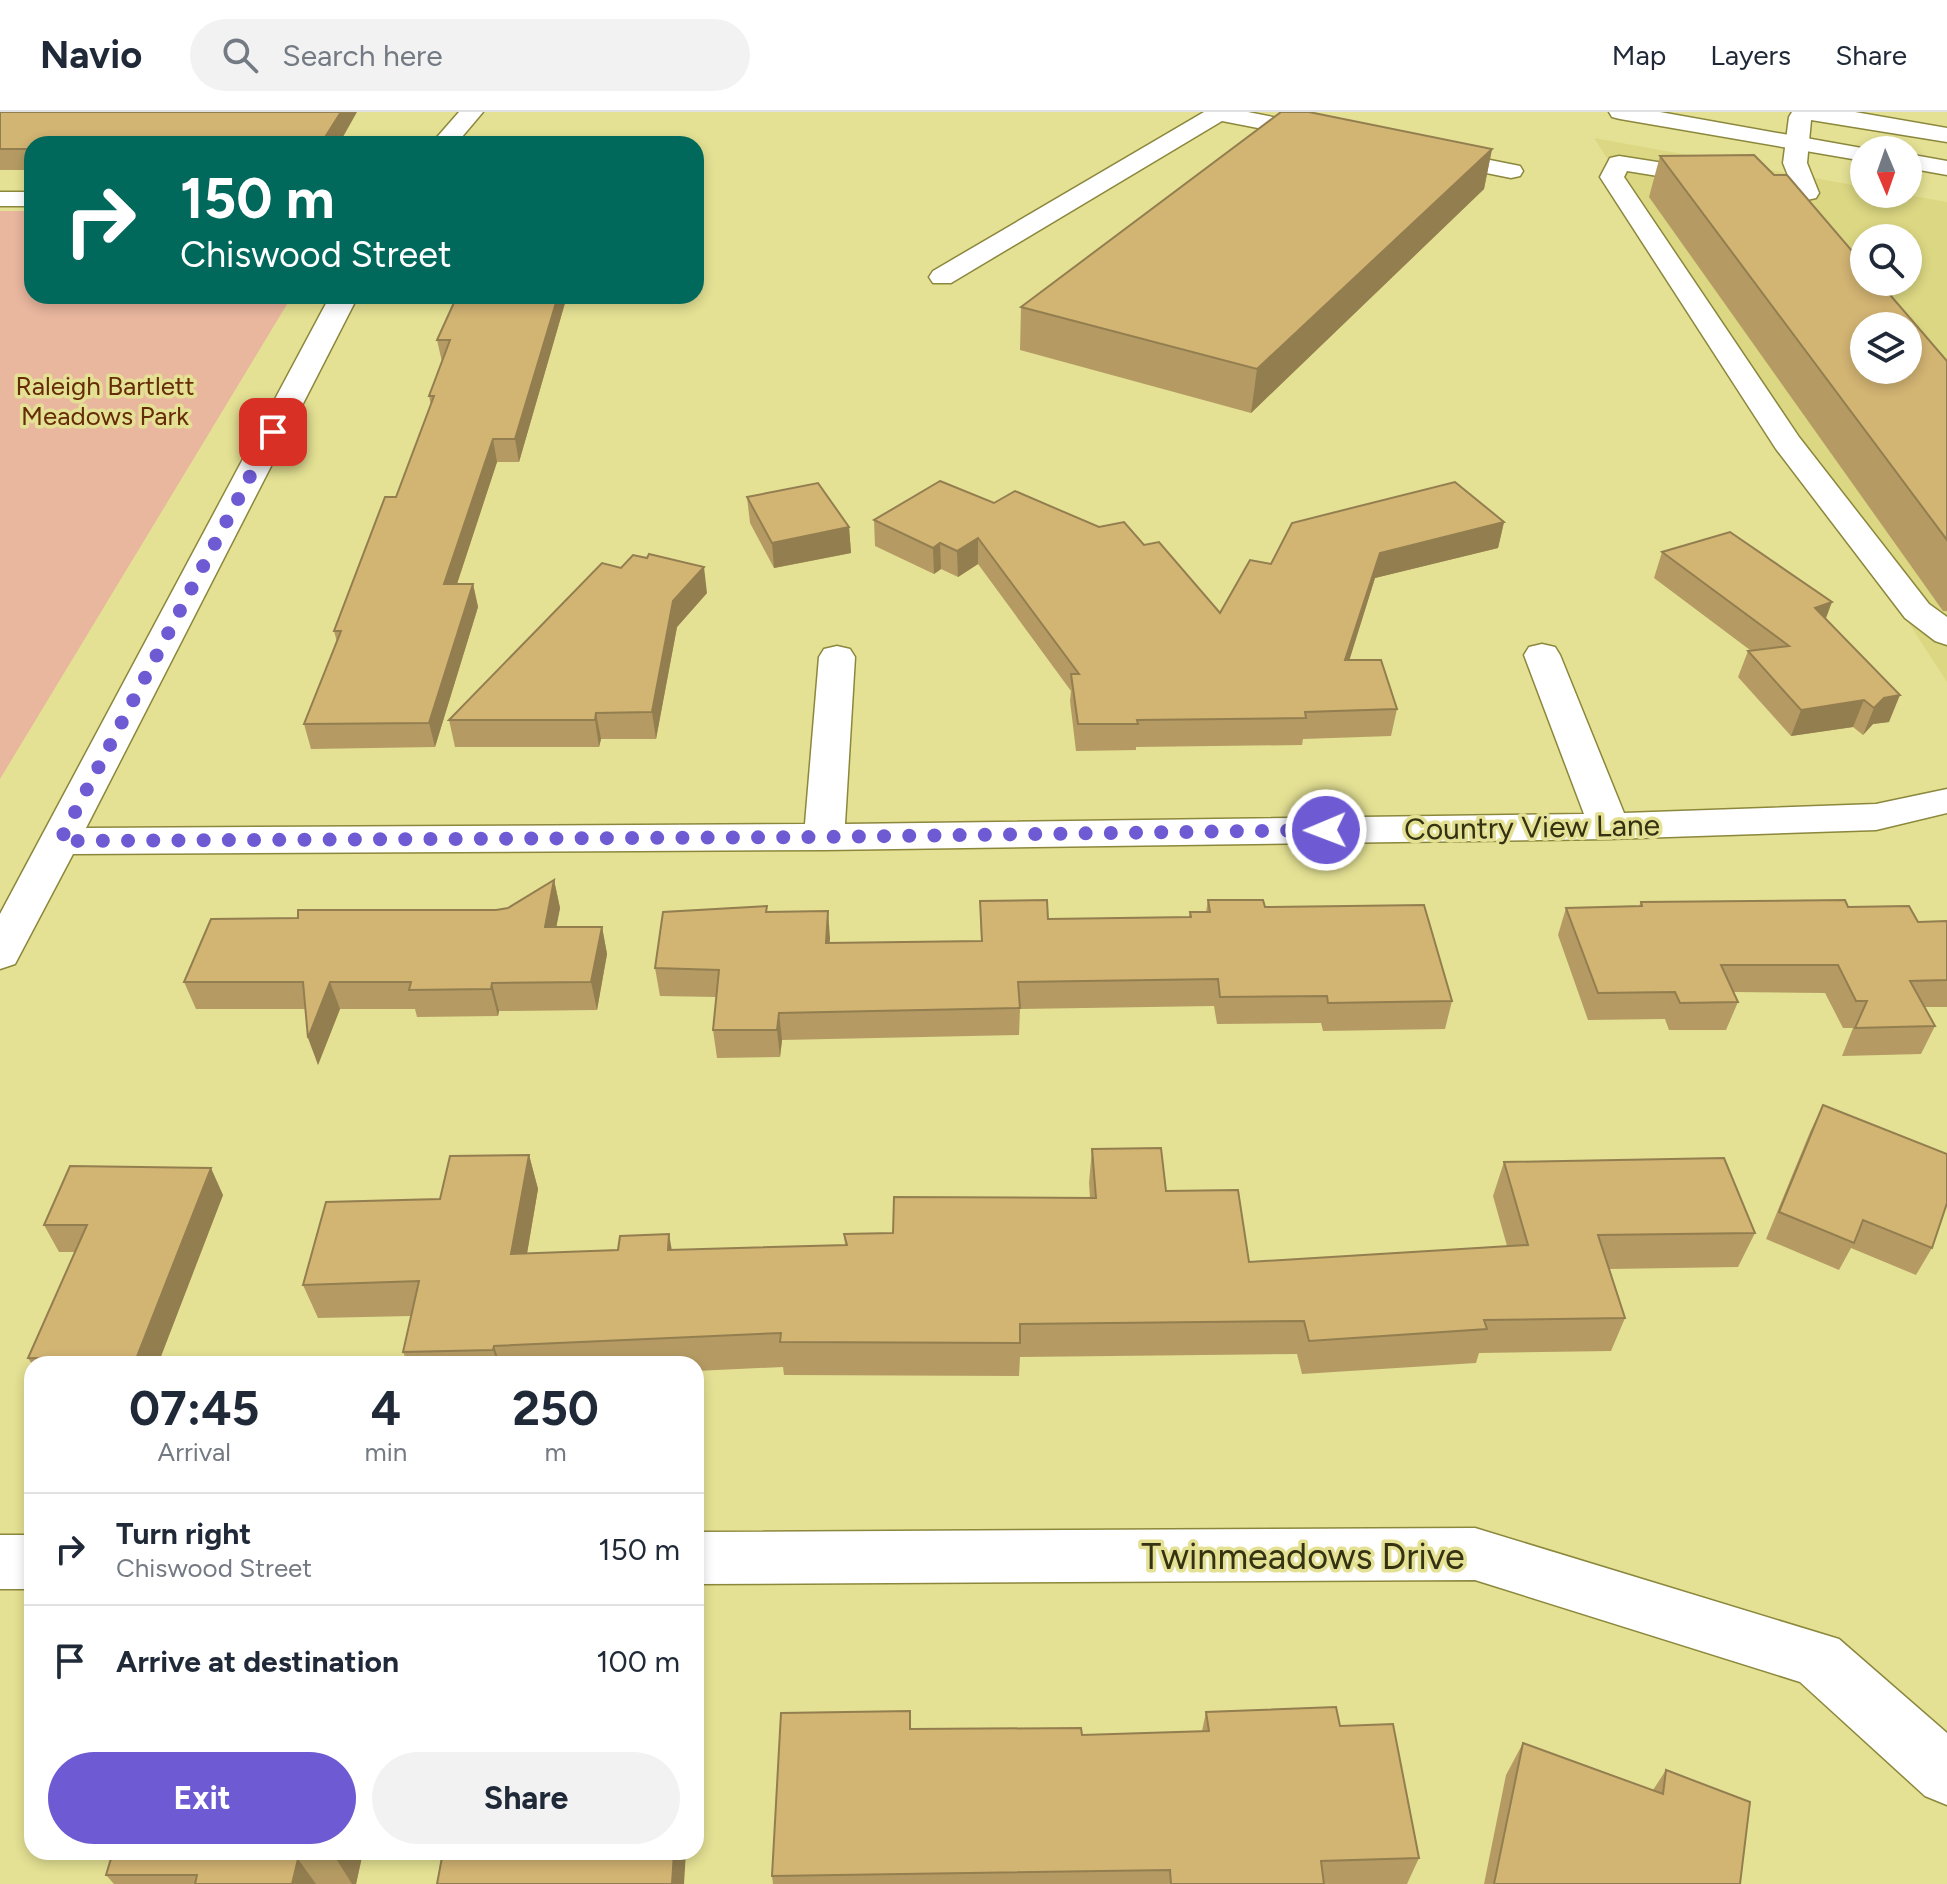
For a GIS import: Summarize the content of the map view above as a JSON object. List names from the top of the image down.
{
  "streets": {
    "street": ["Country View Lane", "Twinmeadows Drive"]
  },
  "parks": ["Raleigh Bartlett Meadows Park"],
  "north": "bottom",
  "page": {
    "header": "Navio",
    "search": "Search here",
    "nav": ["Map", "Layers", "Share"],
    "turn": ["150 m", "Chiswood Street"],
    "eta": [
      "07:45",
      "Arrival",
      "4",
      "min",
      "250",
      "m"
    ],
    "list": [
      {
        "name": "Turn right",
        "note": "Chiswood Street",
        "value": "150 m"
      },
      {
        "name": "Arrive at destination",
        "value": "100 m"
      }
    ],
    "buttons": ["Exit", "Share"]
  }
}
